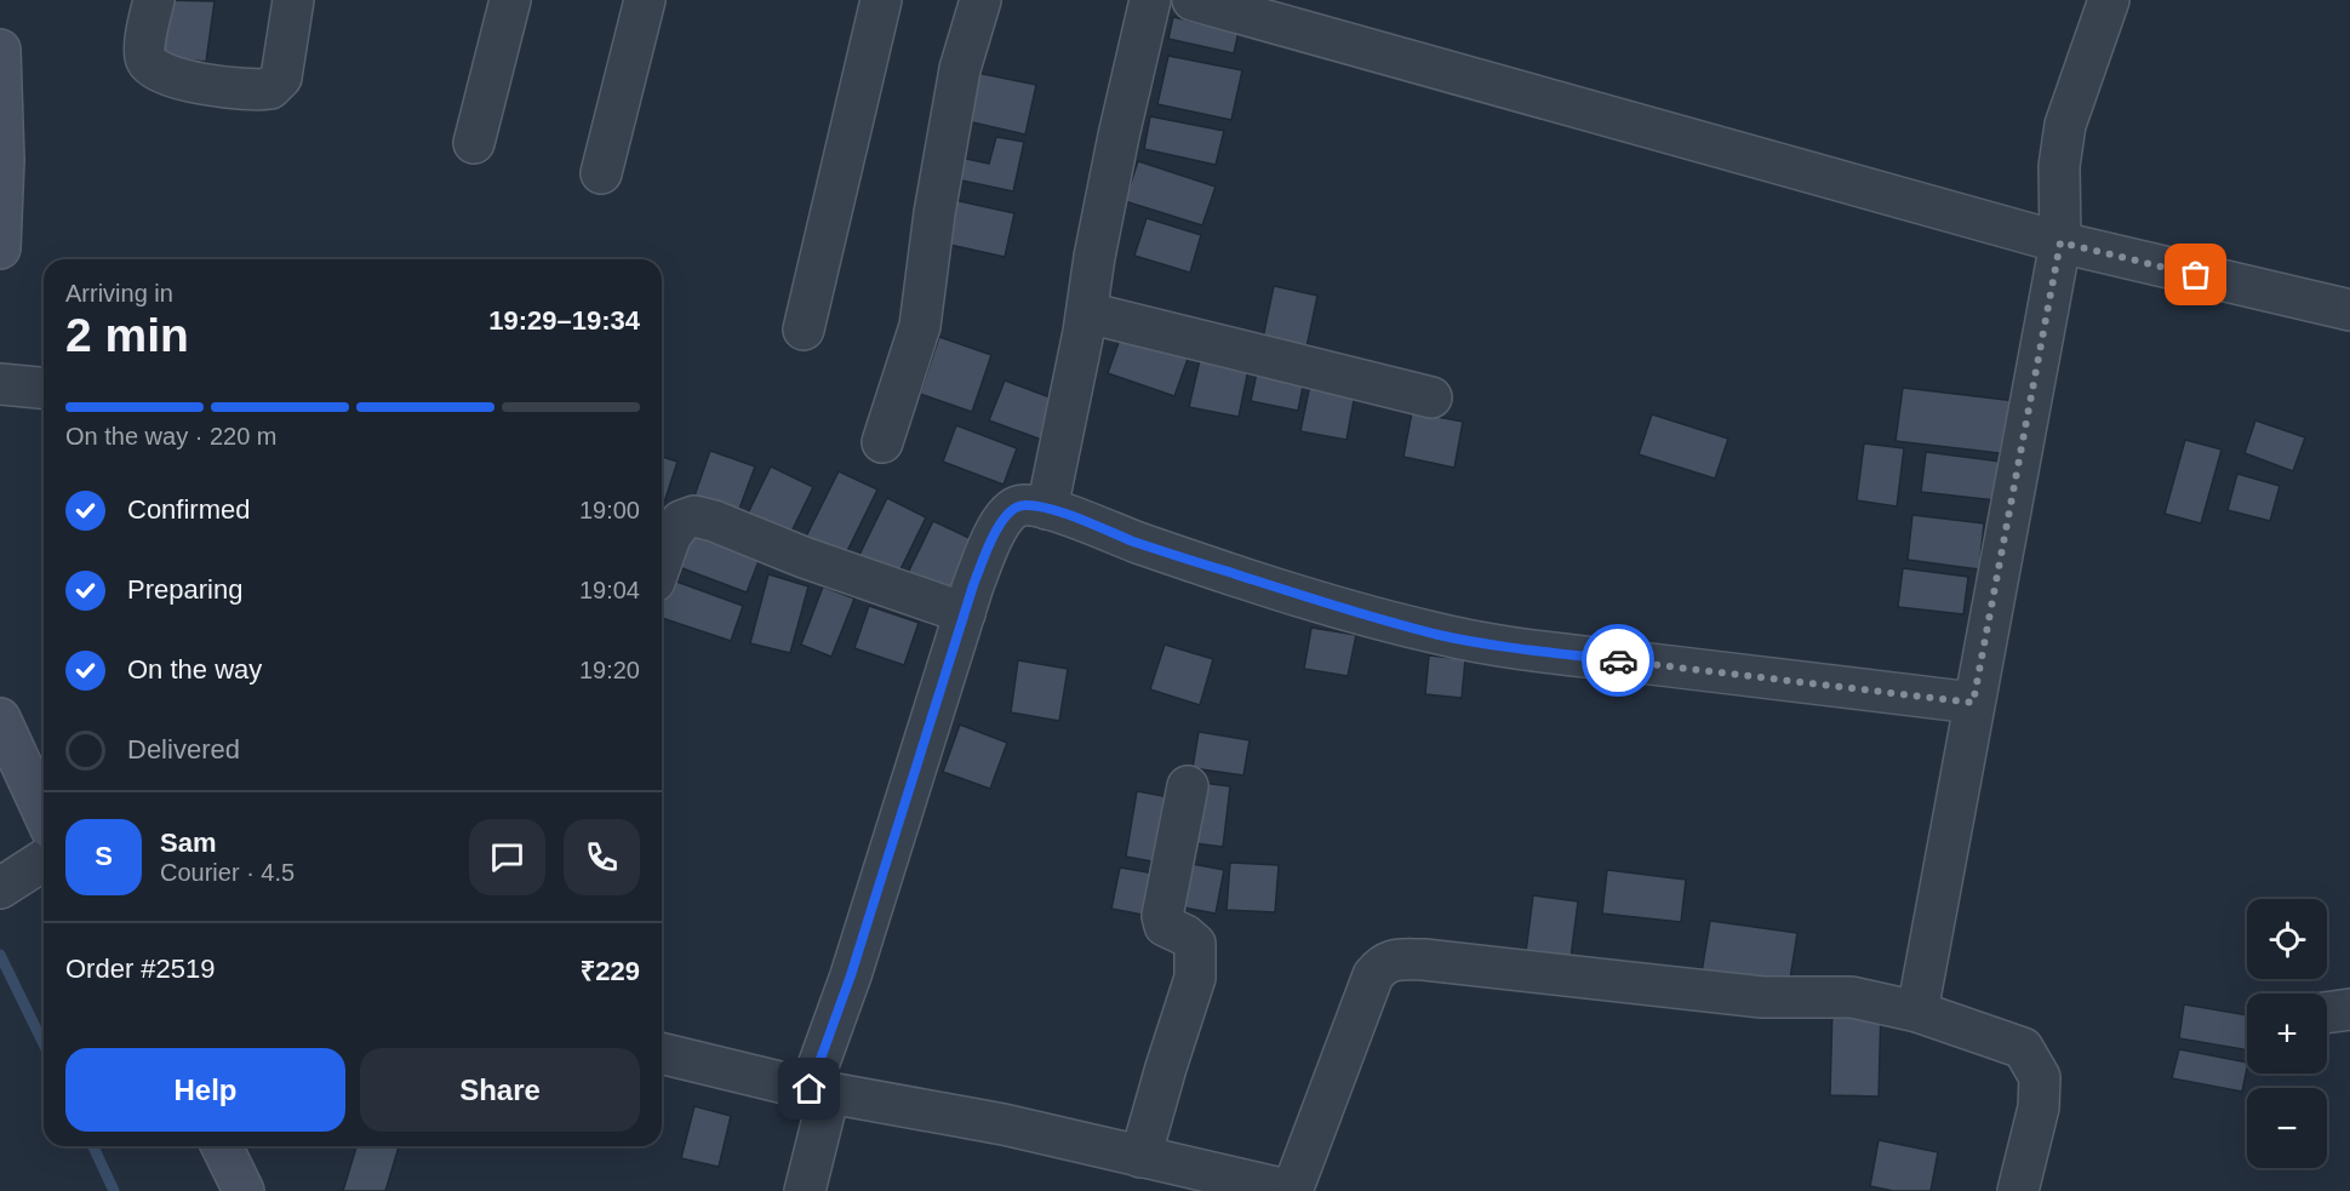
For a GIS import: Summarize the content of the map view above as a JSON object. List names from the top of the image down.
{
  "page": {
    "heading": ["2 min", "Arriving in", "19:29–19:34"],
    "panel": [
      "Sam",
      "Courier · 4.5",
      "Order #2519",
      "₹229"
    ],
    "bar": "On the way · 220 m",
    "list": [
      ["Confirmed", "19:00"],
      ["Preparing", "19:04"],
      ["On the way", "19:20"],
      "Delivered"
    ],
    "round": "S",
    "map_buttons": ["+", "−"],
    "buttons": ["Help", "Share"]
  }
}
